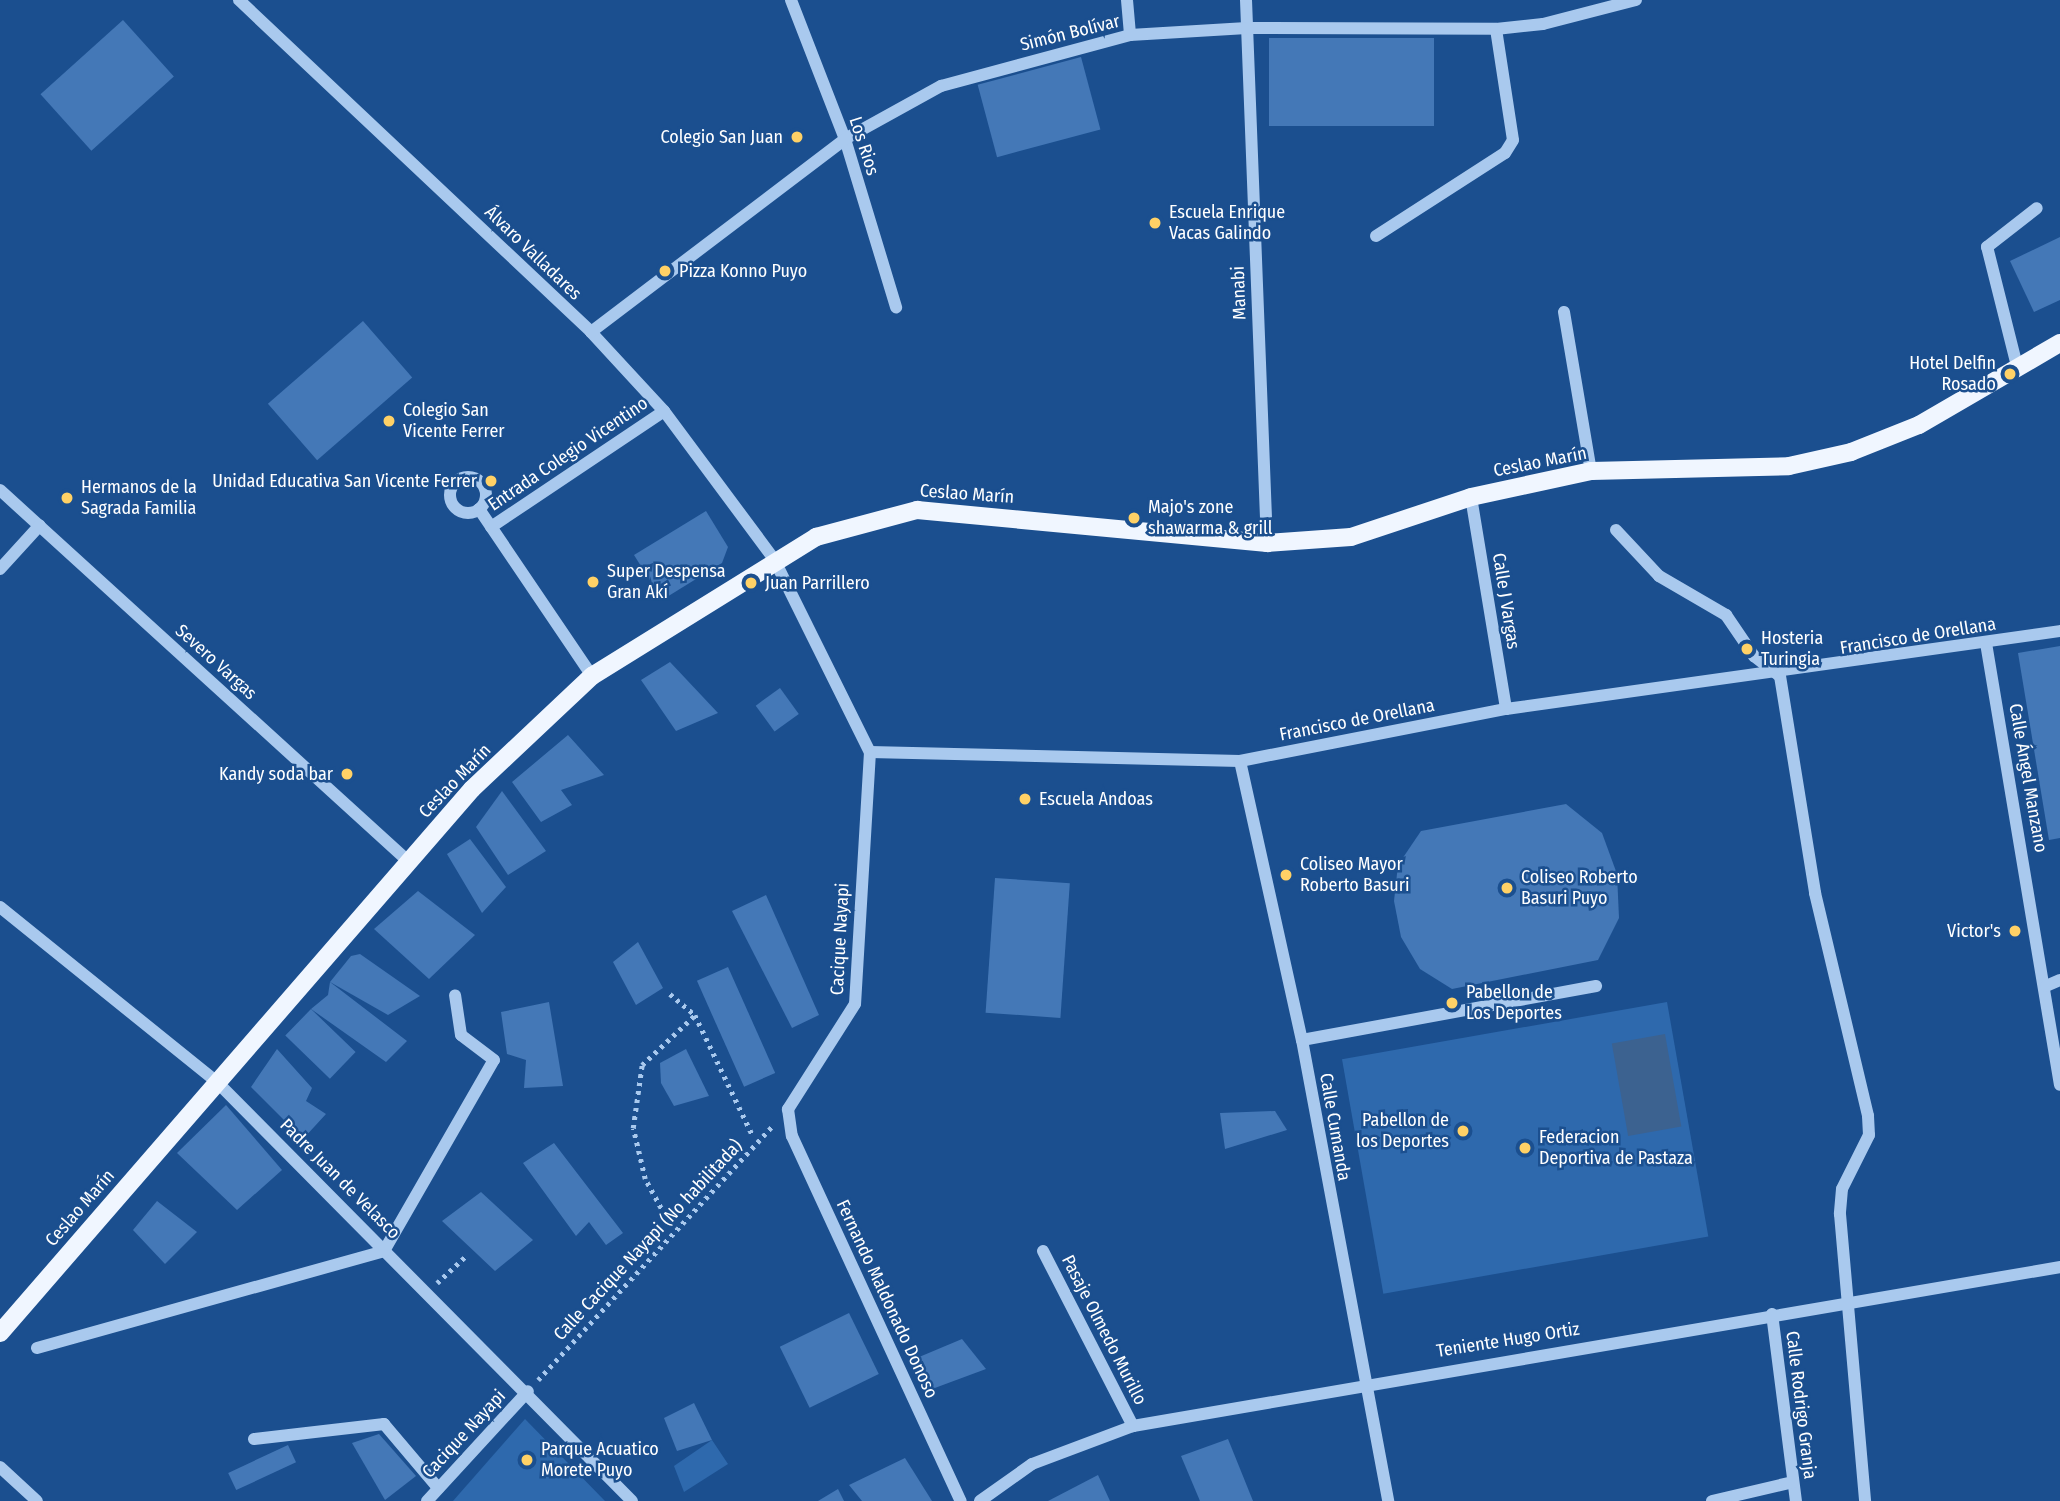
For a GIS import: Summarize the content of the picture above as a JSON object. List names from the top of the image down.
{
  "streets": {
    "main road": ["Ceslao Marín"],
    "street": [
      "Simón Bolívar",
      "Los Rios",
      "Álvaro Valladares",
      "Manabi",
      "Entrada Colegio Vicentino",
      "Calle J Vargas",
      "Francisco de Orellana",
      "Severo Vargas",
      "Calle Ángel Manzano",
      "Cacique Nayapi",
      "Calle Cumanda",
      "Padre Juan de Velasco",
      "Fernando Maldonado Donoso",
      "Pasaje Olmedo Murillo",
      "Teniente Hugo Ortiz",
      "Calle Rodrigo Granja"
    ],
    "path": ["Calle Cacique Nayapi (No habilitada)"]
  },
  "crossings": [
    ["Simón Bolívar", "Los Rios"],
    ["Simón Bolívar", "Álvaro Valladares"],
    ["Simón Bolívar", "Manabi"],
    ["Álvaro Valladares", "Entrada Colegio Vicentino"],
    ["Álvaro Valladares", "Ceslao Marín"],
    ["Manabi", "Ceslao Marín"],
    ["Entrada Colegio Vicentino", "Ceslao Marín"],
    ["Ceslao Marín", "Calle J Vargas"],
    ["Ceslao Marín", "Severo Vargas"],
    ["Ceslao Marín", "Padre Juan de Velasco"],
    ["Calle J Vargas", "Francisco de Orellana"],
    ["Francisco de Orellana", "Calle Ángel Manzano"],
    ["Francisco de Orellana", "Cacique Nayapi"],
    ["Francisco de Orellana", "Calle Cumanda"],
    ["Cacique Nayapi", "Padre Juan de Velasco"],
    ["Cacique Nayapi", "Calle Cacique Nayapi (No habilitada)"],
    ["Cacique Nayapi", "Fernando Maldonado Donoso"],
    ["Calle Cumanda", "Teniente Hugo Ortiz"],
    ["Padre Juan de Velasco", "Calle Cacique Nayapi (No habilitada)"],
    ["Calle Cacique Nayapi (No habilitada)", "Fernando Maldonado Donoso"],
    ["Pasaje Olmedo Murillo", "Teniente Hugo Ortiz"],
    ["Teniente Hugo Ortiz", "Calle Rodrigo Granja"]
  ],
  "places": [
    "Colegio San Juan",
    "Escuela Enrique Vacas Galindo",
    "Pizza Konno Puyo",
    "Hotel Delfin Rosado",
    "Colegio San Vicente Ferrer",
    "Unidad Educativa San Vicente Ferrer",
    "Hermanos de la Sagrada Familia",
    "Majo's zone shawarma & grill",
    "Super Despensa Gran Akí",
    "Juan Parrillero",
    "Hosteria Turingia",
    "Kandy soda bar",
    "Escuela Andoas",
    "Coliseo Mayor Roberto Basuri",
    "Coliseo Roberto Basuri Puyo",
    "Victor's",
    "Pabellon de Los Deportes",
    "Pabellon de los Deportes",
    "Federacion Deportiva de Pastaza",
    "Parque Acuatico Morete Puyo"
  ]
}
